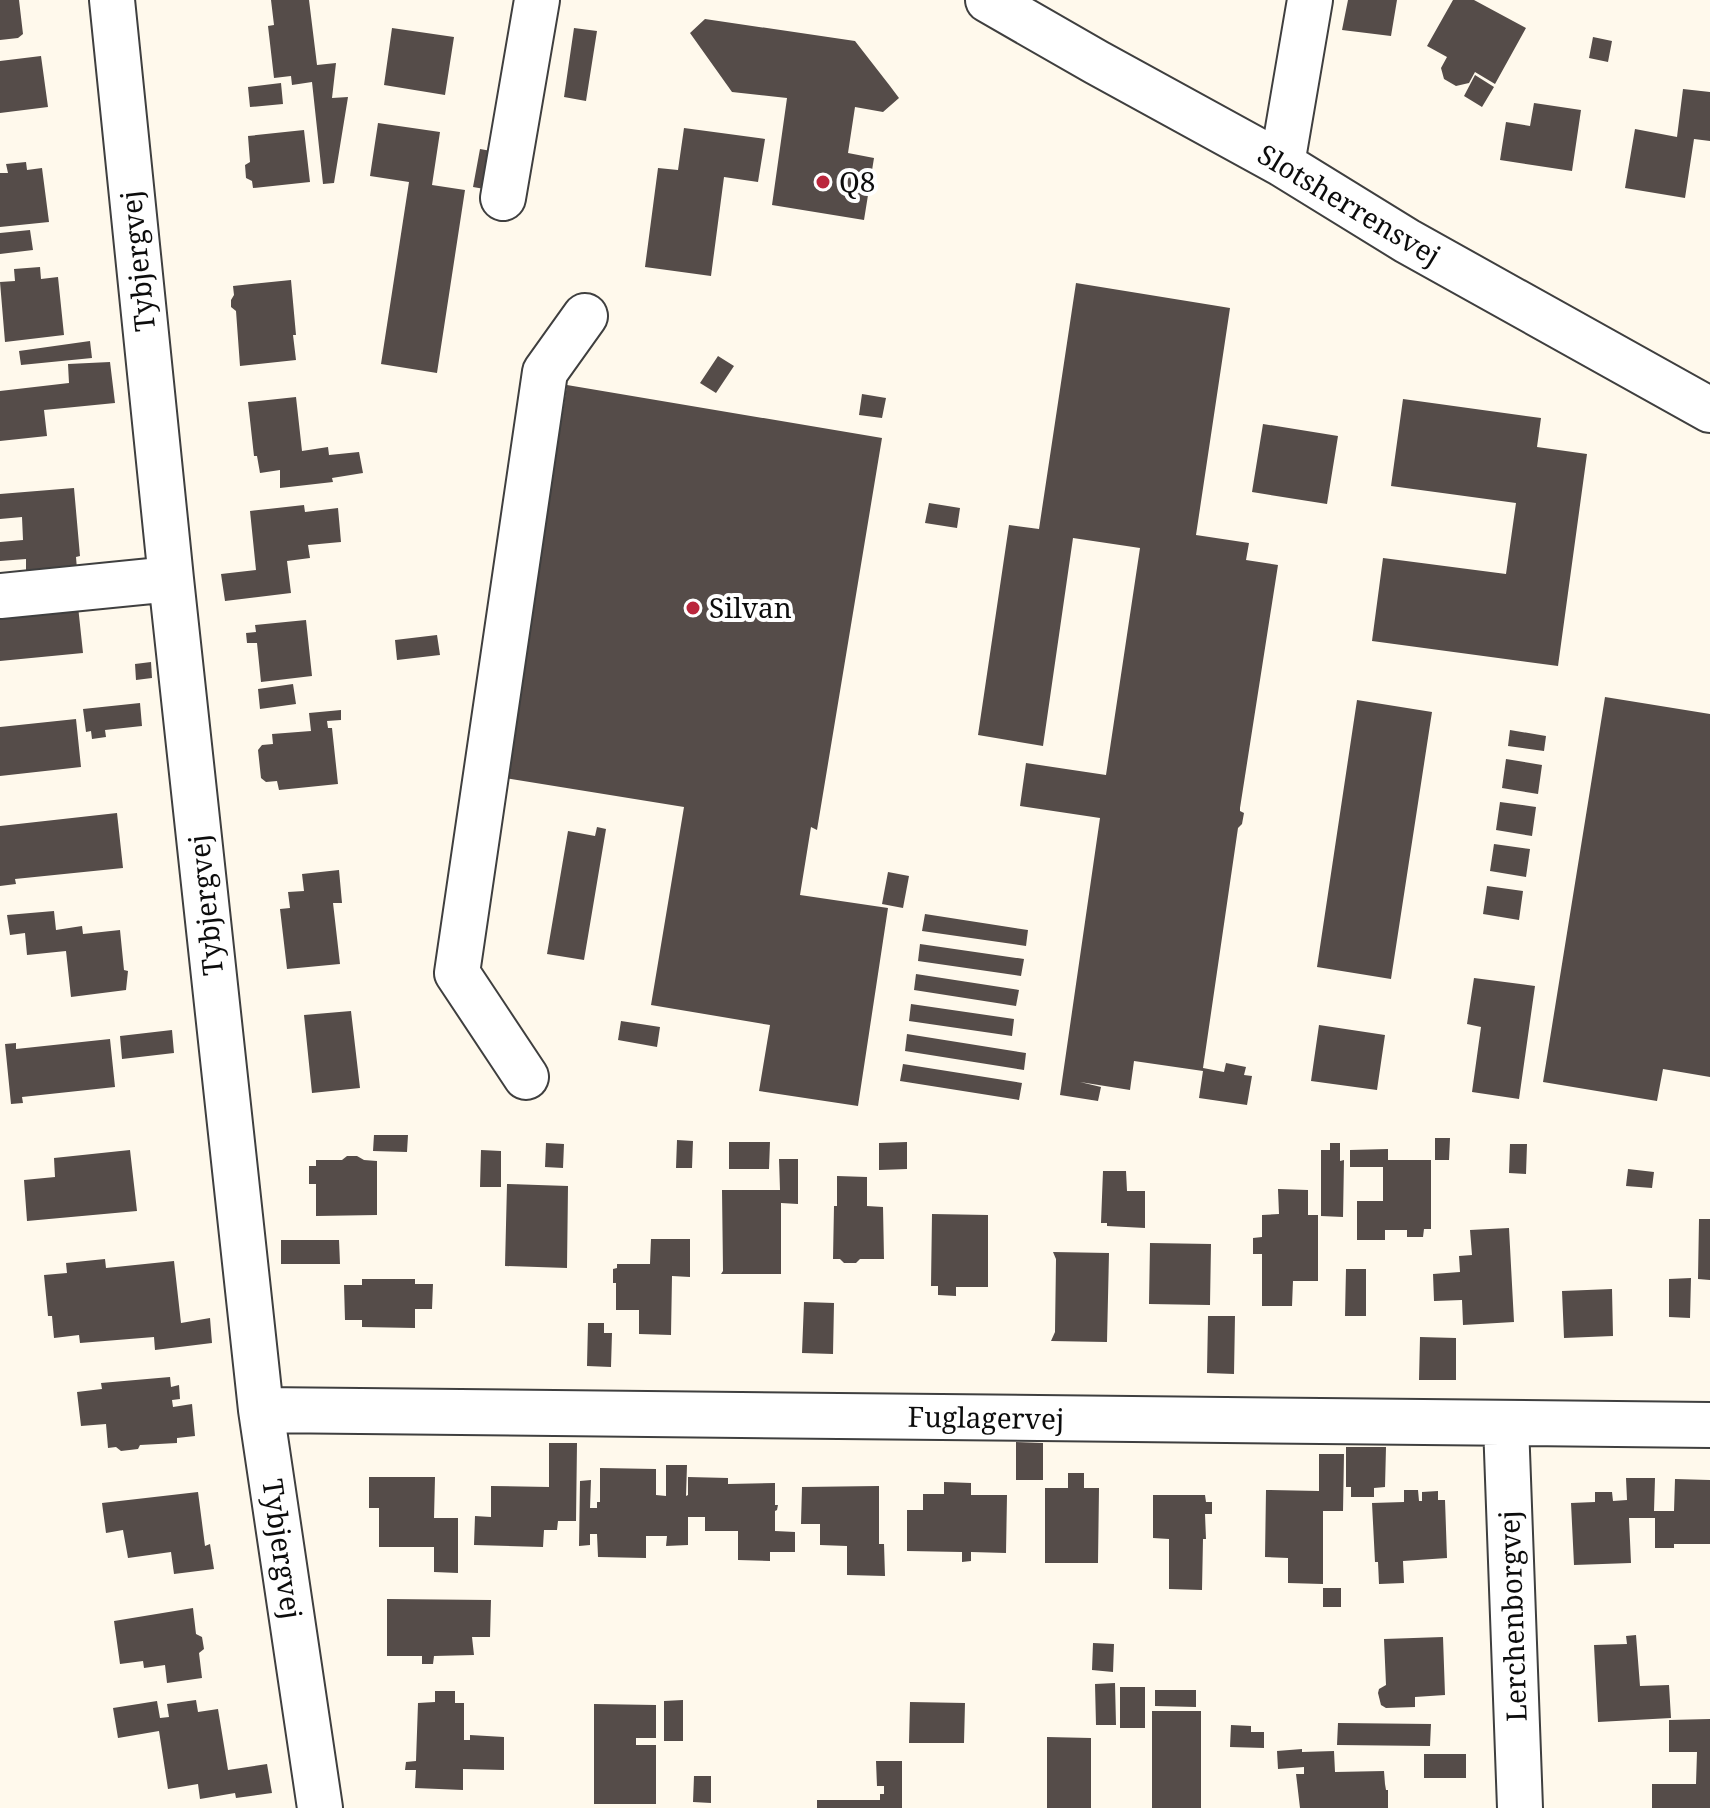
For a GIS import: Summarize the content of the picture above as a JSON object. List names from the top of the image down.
{
  "streets": {
    "street": [
      "Slotsherrensvej",
      "Tybjergvej",
      "Fuglagervej",
      "Lerchenborgvej"
    ]
  },
  "crossings": [
    ["Tybjergvej", "Fuglagervej"],
    ["Fuglagervej", "Lerchenborgvej"]
  ],
  "places": ["Q8", "Silvan"]
}
